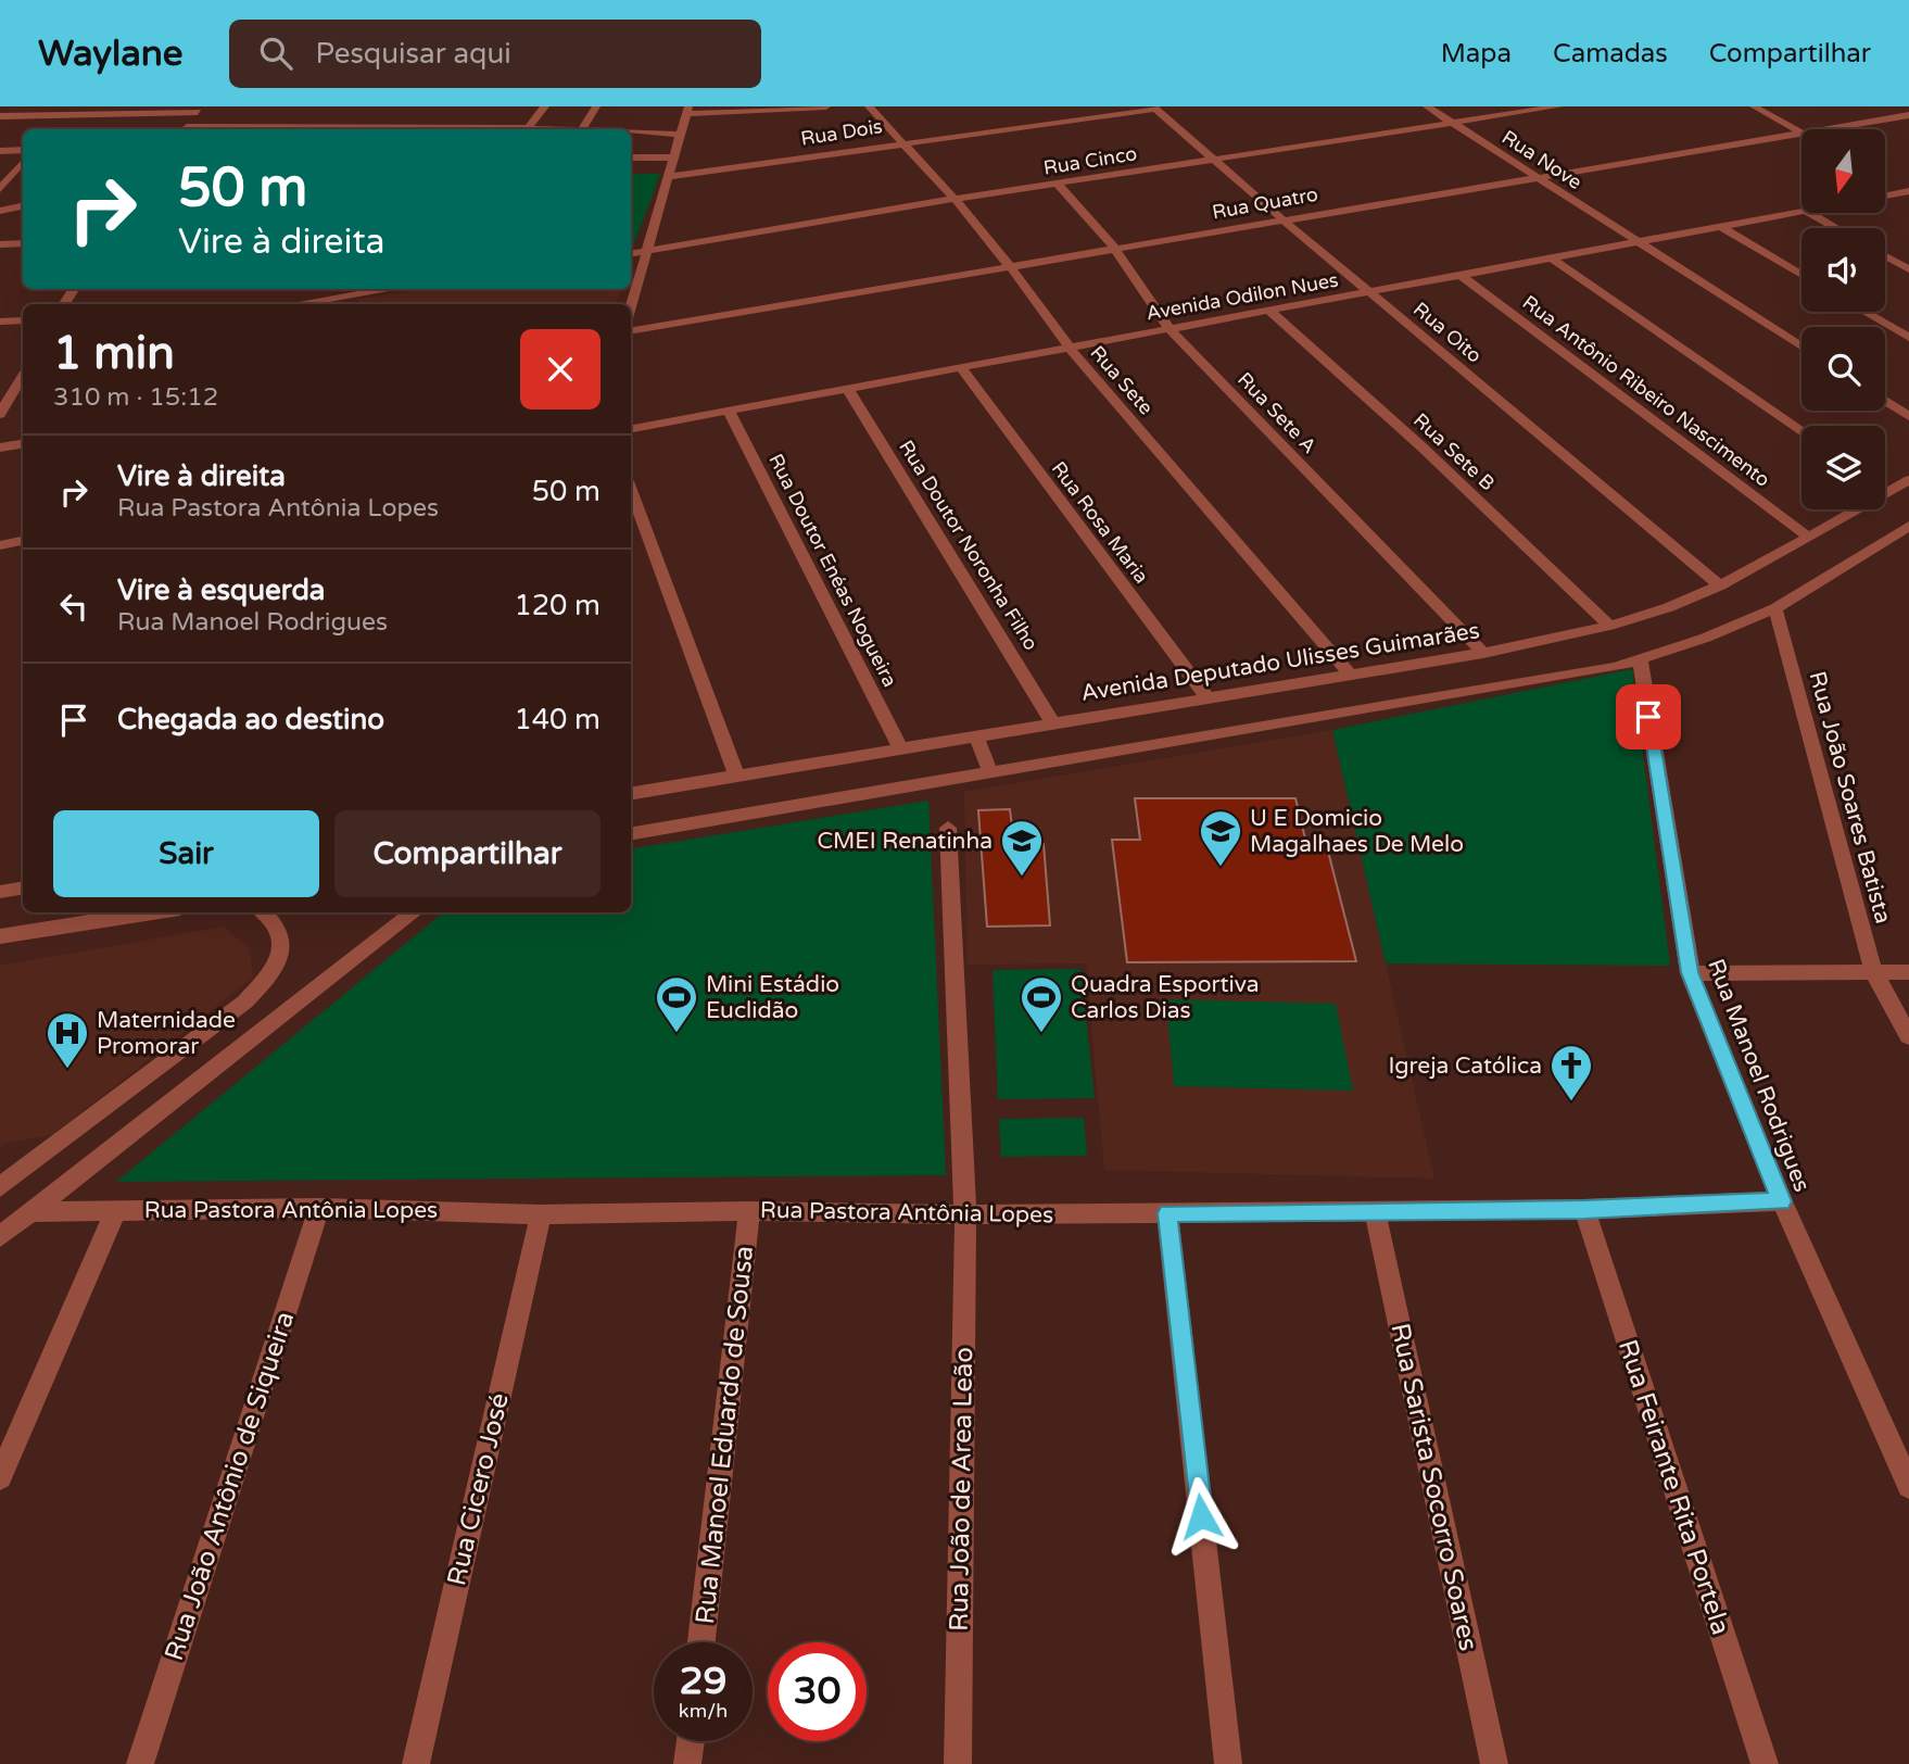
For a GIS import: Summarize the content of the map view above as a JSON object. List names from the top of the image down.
{
  "streets": {
    "street": [
      "Rua Dois",
      "Rua Nove",
      "Rua Cinco",
      "Rua Quatro",
      "Avenida Odilon Nues",
      "Rua Oito",
      "Rua Sete",
      "Rua Antônio Ribeiro Nascimento",
      "Rua Sete A",
      "Rua Sete B",
      "Rua Rosa Maria",
      "Rua Doutor Noronha Filho",
      "Rua Doutor Enéas Nogueira",
      "Avenida Deputado Ulisses Guimarães",
      "Rua João Soares Batista",
      "Rua Manoel Rodrigues",
      "Rua Pastora Antônia Lopes",
      "Rua Manoel Eduardo de Sousa",
      "Rua João Antônio de Siqueira",
      "Rua Sarista Socorro Soares",
      "Rua Feirante Rita Portela",
      "Rua Cicero José",
      "Rua João de Area Leão"
    ]
  },
  "crossings": [
    ["Rua Dois", "Rua Oito"],
    ["Rua Dois", "Rua Sete"],
    ["Rua Nove", "Rua Cinco"],
    ["Rua Nove", "Rua Quatro"],
    ["Rua Nove", "Avenida Odilon Nues"],
    ["Rua Cinco", "Rua Oito"],
    ["Rua Cinco", "Rua Sete"],
    ["Rua Cinco", "Rua Sete A"],
    ["Rua Quatro", "Rua Oito"],
    ["Rua Quatro", "Rua Sete"],
    ["Rua Quatro", "Rua Sete A"],
    ["Avenida Odilon Nues", "Rua Oito"],
    ["Avenida Odilon Nues", "Rua Sete"],
    ["Avenida Odilon Nues", "Rua Antônio Ribeiro Nascimento"],
    ["Avenida Odilon Nues", "Rua Sete A"],
    ["Avenida Odilon Nues", "Rua Sete B"],
    ["Avenida Odilon Nues", "Rua Rosa Maria"],
    ["Avenida Odilon Nues", "Rua Doutor Noronha Filho"],
    ["Avenida Odilon Nues", "Rua Doutor Enéas Nogueira"],
    ["Rua Oito", "Avenida Deputado Ulisses Guimarães"],
    ["Rua Sete", "Avenida Deputado Ulisses Guimarães"],
    ["Rua Antônio Ribeiro Nascimento", "Avenida Deputado Ulisses Guimarães"],
    ["Rua Sete A", "Avenida Deputado Ulisses Guimarães"],
    ["Rua Sete B", "Avenida Deputado Ulisses Guimarães"],
    ["Rua Rosa Maria", "Avenida Deputado Ulisses Guimarães"],
    ["Rua Doutor Noronha Filho", "Avenida Deputado Ulisses Guimarães"],
    ["Rua Doutor Enéas Nogueira", "Avenida Deputado Ulisses Guimarães"],
    ["Rua Manoel Rodrigues", "Rua Pastora Antônia Lopes"],
    ["Rua Pastora Antônia Lopes", "Rua Manoel Eduardo de Sousa"],
    ["Rua Pastora Antônia Lopes", "Rua João Antônio de Siqueira"],
    ["Rua Pastora Antônia Lopes", "Rua Sarista Socorro Soares"],
    ["Rua Pastora Antônia Lopes", "Rua Feirante Rita Portela"],
    ["Rua Pastora Antônia Lopes", "Rua Cicero José"],
    ["Rua Pastora Antônia Lopes", "Rua João de Area Leão"]
  ],
  "places": {
    "school or university": ["U E Domicio Magalhaes De Melo", "CMEI Renatinha"],
    "sports": ["Mini Estádio Euclidão", "Quadra Esportiva Carlos Dias"],
    "hospital": ["Maternidade Promorar"],
    "church": ["Igreja Católica"]
  },
  "north": "bottom",
  "page": {
    "header": "Waylane",
    "search": "Pesquisar aqui",
    "nav": ["Mapa", "Camadas", "Compartilhar"],
    "turn": ["50 m", "Vire à direita"],
    "heading": ["1 min", "310 m · 15:12"],
    "list": [
      {
        "name": "Vire à direita",
        "note": "Rua Pastora Antônia Lopes",
        "value": "50 m"
      },
      {
        "name": "Vire à esquerda",
        "note": "Rua Manoel Rodrigues",
        "value": "120 m"
      },
      {
        "name": "Chegada ao destino",
        "value": "140 m"
      }
    ],
    "buttons": ["Sair", "Compartilhar"],
    "speed": "29 km/h",
    "limit": "30"
  }
}
